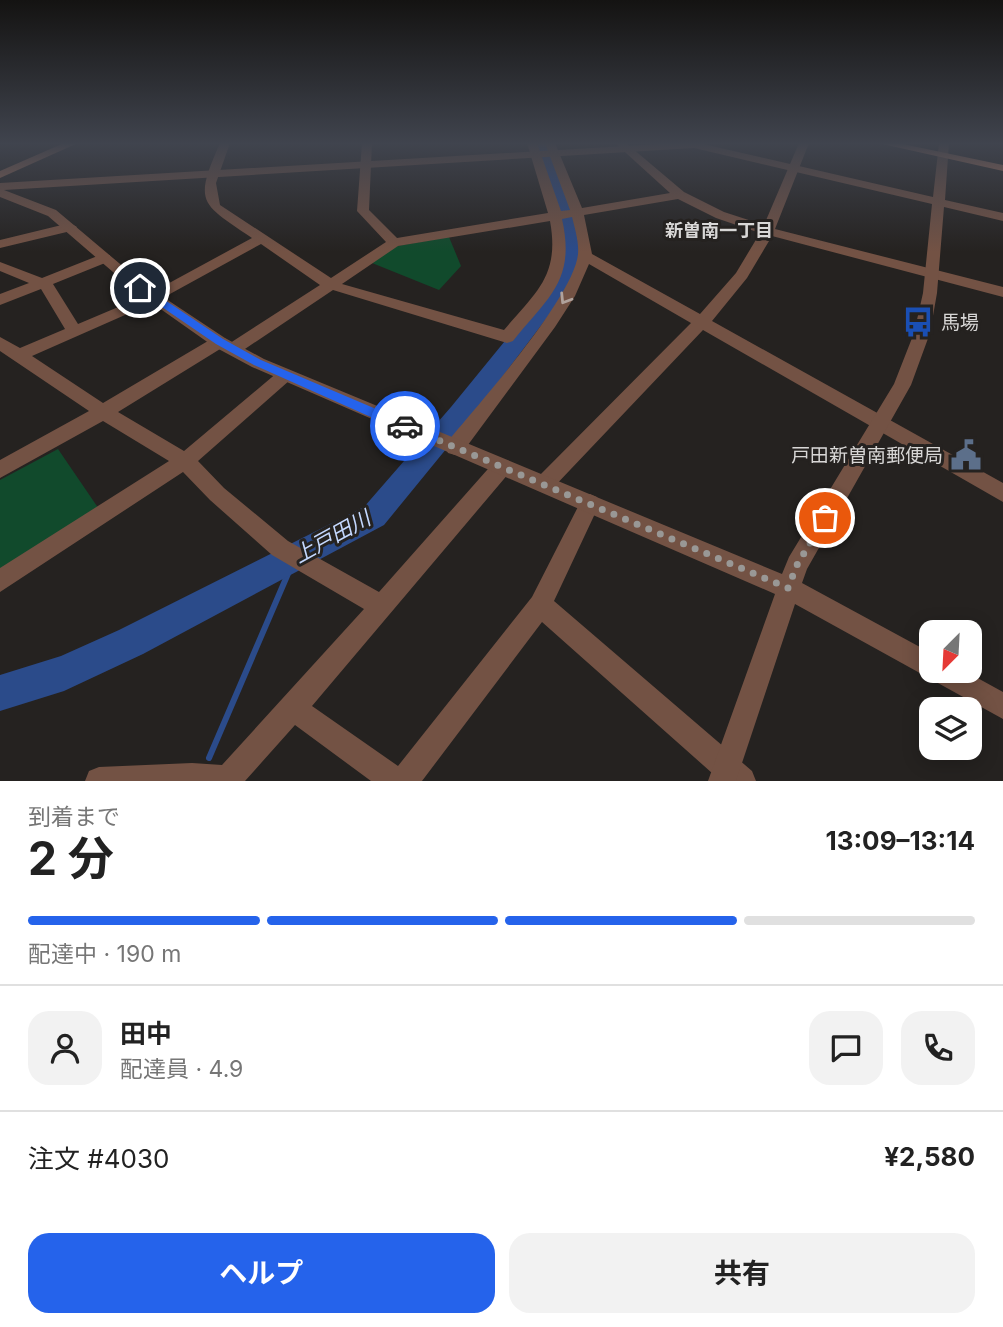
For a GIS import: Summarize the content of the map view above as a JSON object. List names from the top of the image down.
{
  "districts": ["新曽南一丁目"],
  "water": ["上戸田川"],
  "places": {
    "bus stop": ["馬場"],
    "public building": ["戸田新曽南郵便局"]
  },
  "north": "bottom left",
  "page": {
    "heading": ["2 分", "到着まで", "13:09–13:14"],
    "panel": [
      "田中",
      "配達員 · 4.9",
      "注文 #4030",
      "¥2,580"
    ],
    "bar": "配達中 · 190 m",
    "buttons": ["ヘルプ", "共有"]
  }
}
